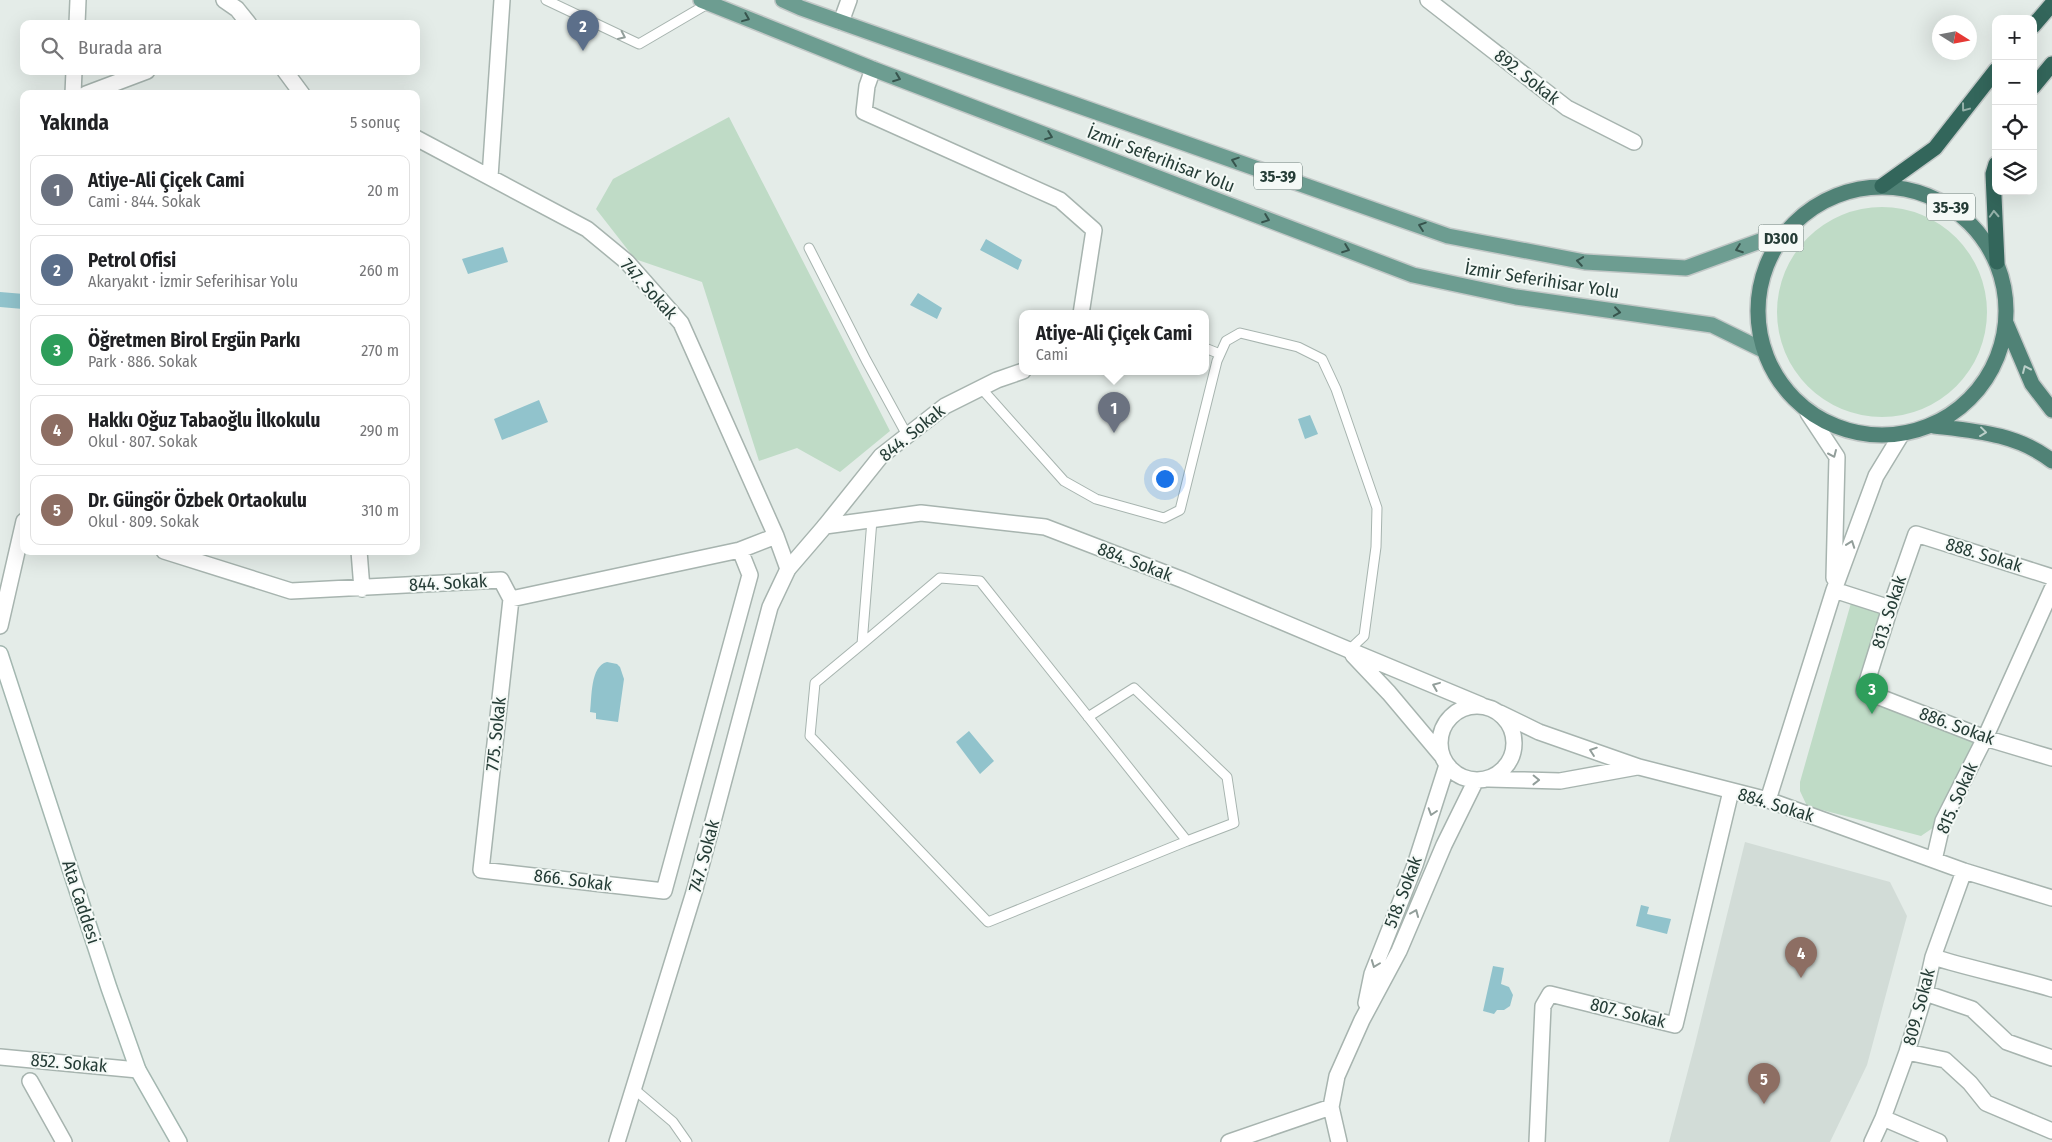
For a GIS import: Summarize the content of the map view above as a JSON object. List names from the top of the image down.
{
  "streets": {
    "highway": ["35-39", "D300"],
    "main road": ["İzmir Seferihisar Yolu"],
    "street": [
      "892. Sokak",
      "747. Sokak",
      "844. Sokak",
      "888. Sokak",
      "884. Sokak",
      "813. Sokak",
      "886. Sokak",
      "775. Sokak",
      "815. Sokak",
      "866. Sokak",
      "518. Sokak",
      "Ata Caddesi",
      "809. Sokak",
      "807. Sokak",
      "852. Sokak"
    ]
  },
  "crossings": [
    ["İzmir Seferihisar Yolu", "D300"],
    ["35-39", "D300"],
    ["747. Sokak", "844. Sokak"],
    ["844. Sokak", "884. Sokak"],
    ["844. Sokak", "775. Sokak"],
    ["844. Sokak", "866. Sokak"],
    ["888. Sokak", "813. Sokak"],
    ["884. Sokak", "815. Sokak"],
    ["884. Sokak", "518. Sokak"],
    ["884. Sokak", "809. Sokak"],
    ["884. Sokak", "807. Sokak"],
    ["813. Sokak", "886. Sokak"],
    ["886. Sokak", "815. Sokak"],
    ["775. Sokak", "866. Sokak"],
    ["Ata Caddesi", "852. Sokak"]
  ],
  "north": "right",
  "page": {
    "pins": [
      "2",
      "1",
      "3",
      "4",
      "5"
    ],
    "map_buttons": ["+", "−"],
    "search": "Burada ara",
    "heading": ["Yakında", "5 sonuç"],
    "list": [
      {
        "mark": "1",
        "name": "Atiye-Ali Çiçek Cami",
        "note": "Cami · 844. Sokak",
        "value": "20 m"
      },
      {
        "mark": "2",
        "name": "Petrol Ofisi",
        "note": "Akaryakıt · İzmir Seferihisar Yolu",
        "value": "260 m"
      },
      {
        "mark": "3",
        "name": "Öğretmen Birol Ergün Parkı",
        "note": "Park · 886. Sokak",
        "value": "270 m"
      },
      {
        "mark": "4",
        "name": "Hakkı Oğuz Tabaoğlu İlkokulu",
        "note": "Okul · 807. Sokak",
        "value": "290 m"
      },
      {
        "mark": "5",
        "name": "Dr. Güngör Özbek Ortaokulu",
        "note": "Okul · 809. Sokak",
        "value": "310 m"
      }
    ],
    "popup": ["Atiye-Ali Çiçek Cami", "Cami"]
  }
}
